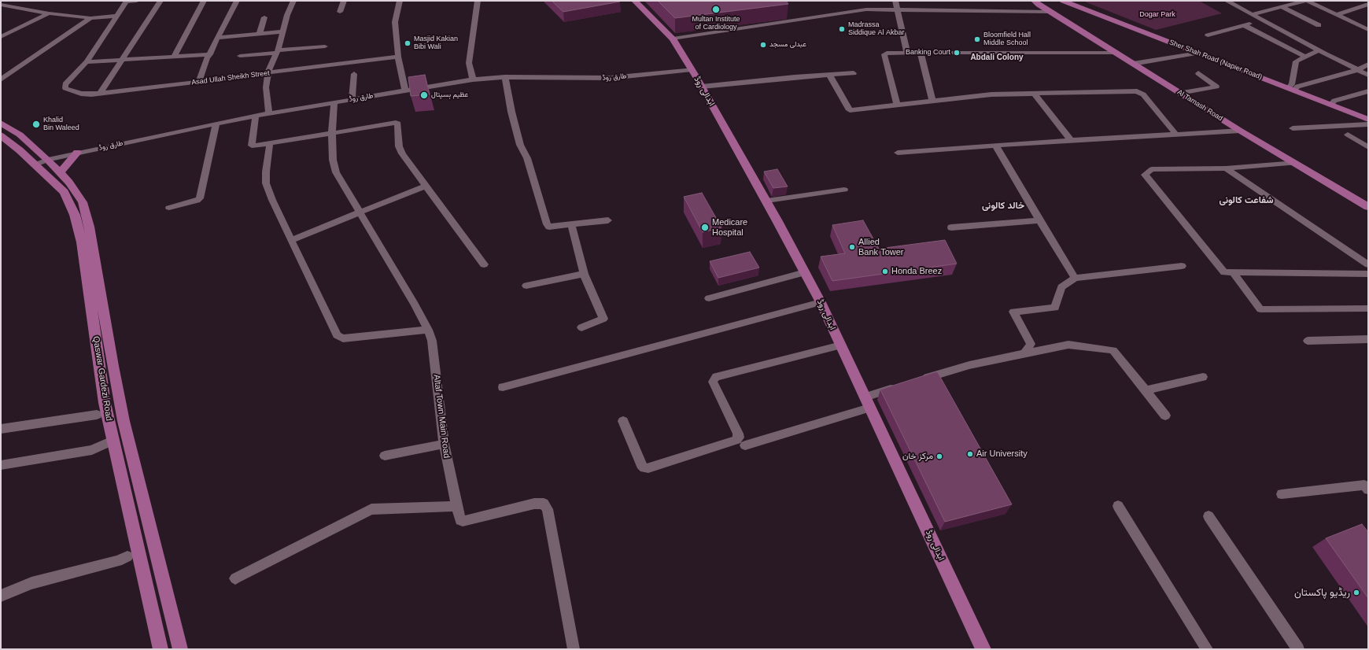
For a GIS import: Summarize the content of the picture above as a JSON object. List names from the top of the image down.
{
  "streets": {
    "main road": [
      "Sher Shah Road (Napier Road)",
      "ابدالی روڈ",
      "Al Tamash Road",
      "Qaswar Gardezi Road"
    ],
    "street": ["طارق روڈ", "Asad Ullah Sheikh Street", "Altaf Town Main Road"]
  },
  "crossings": [
    ["طارق روڈ", "ابدالی روڈ"],
    ["طارق روڈ", "Qaswar Gardezi Road"],
    ["طارق روڈ", "Altaf Town Main Road"]
  ],
  "districts": ["Abdali Colony", "شفاعت کالونی", "خالد کالونی"],
  "parks": ["Dogar Park"],
  "places": [
    "Multan Institute of Cardiology",
    "Madrassa Siddique Al Akbar",
    "Bloomfield Hall Middle School",
    "Masjid Kakian Bibi Wali",
    "عبدلی مسجد",
    "Banking Court",
    "عظیم ہسپتال",
    "Khalid Bin Waleed",
    "Medicare Hospital",
    "Allied Bank Tower",
    "Honda Breez",
    "Air University",
    "مرکز خان",
    "ریڈیو پاکستان"
  ]
}
